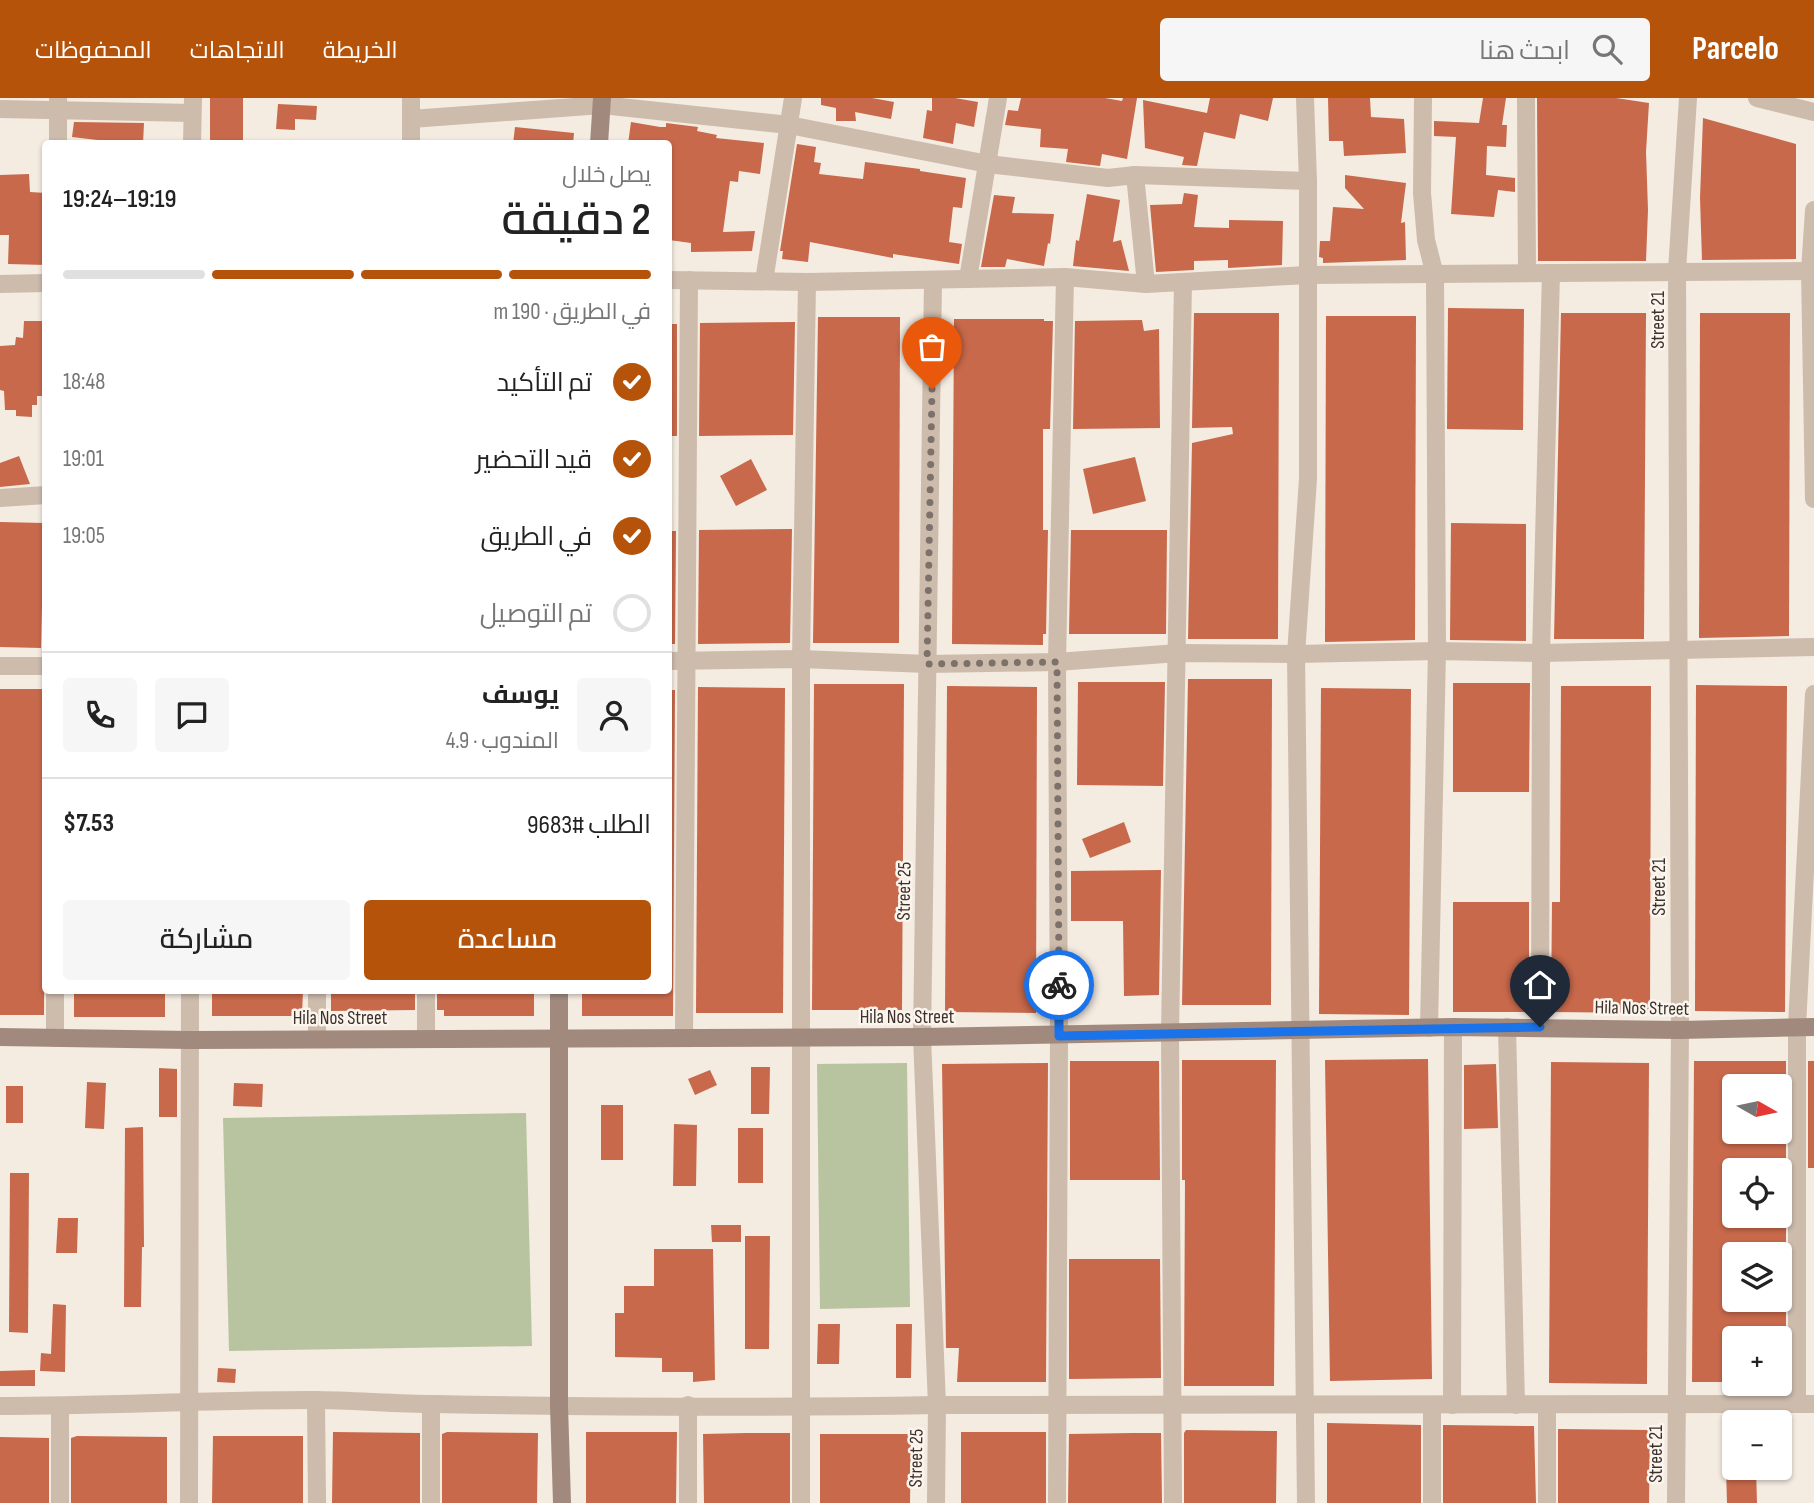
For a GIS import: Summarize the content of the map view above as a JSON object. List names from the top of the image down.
{
  "streets": {
    "street": ["Street 21", "Street 25", "Hila Nos Street"]
  },
  "crossings": [
    ["Street 21", "Hila Nos Street"],
    ["Street 25", "Hila Nos Street"]
  ],
  "north": "right",
  "page": {
    "header": "Parcelo",
    "search": "ابحث هنا",
    "nav": ["الخريطة", "الاتجاهات", "المحفوظات"],
    "heading": ["2 دقيقة", "يصل خلال", "19:19–19:24"],
    "panel": [
      "يوسف",
      "المندوب · 4.9",
      "الطلب #9683",
      "$7.53"
    ],
    "bar": "في الطريق · 190 m",
    "list": [
      ["تم التأكيد", "18:48"],
      ["قيد التحضير", "19:01"],
      ["في الطريق", "19:05"],
      "تم التوصيل"
    ],
    "buttons": ["مساعدة", "مشاركة"],
    "map_buttons": ["+", "−"]
  }
}
